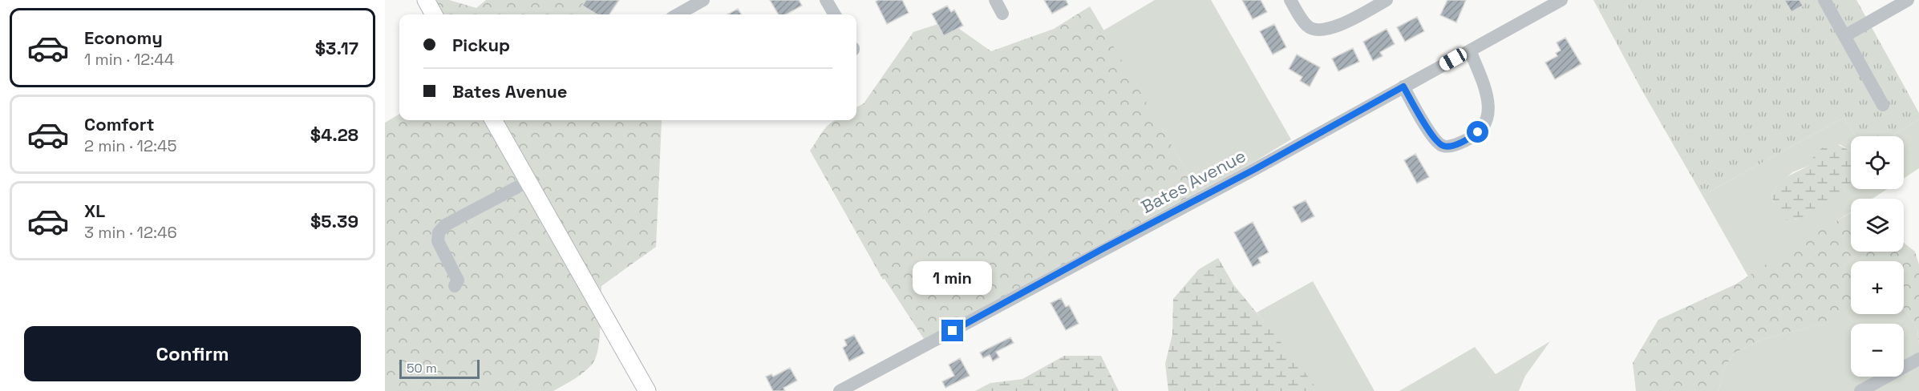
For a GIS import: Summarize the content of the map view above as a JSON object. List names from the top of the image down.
{
  "streets": {
    "street": ["Bates Avenue"]
  },
  "scale_bar": "50 m",
  "page": {
    "list": [
      {
        "name": "Economy",
        "note": "1 min · 12:44",
        "value": "$3.17"
      },
      {
        "name": "Comfort",
        "note": "2 min · 12:45",
        "value": "$4.28"
      },
      {
        "name": "XL",
        "note": "3 min · 12:46",
        "value": "$5.39"
      }
    ],
    "banner": ["Pickup", "Bates Avenue"],
    "map_buttons": ["+", "−"],
    "bubble": "1 min",
    "buttons": "Confirm",
    "scale": "50 m"
  }
}
